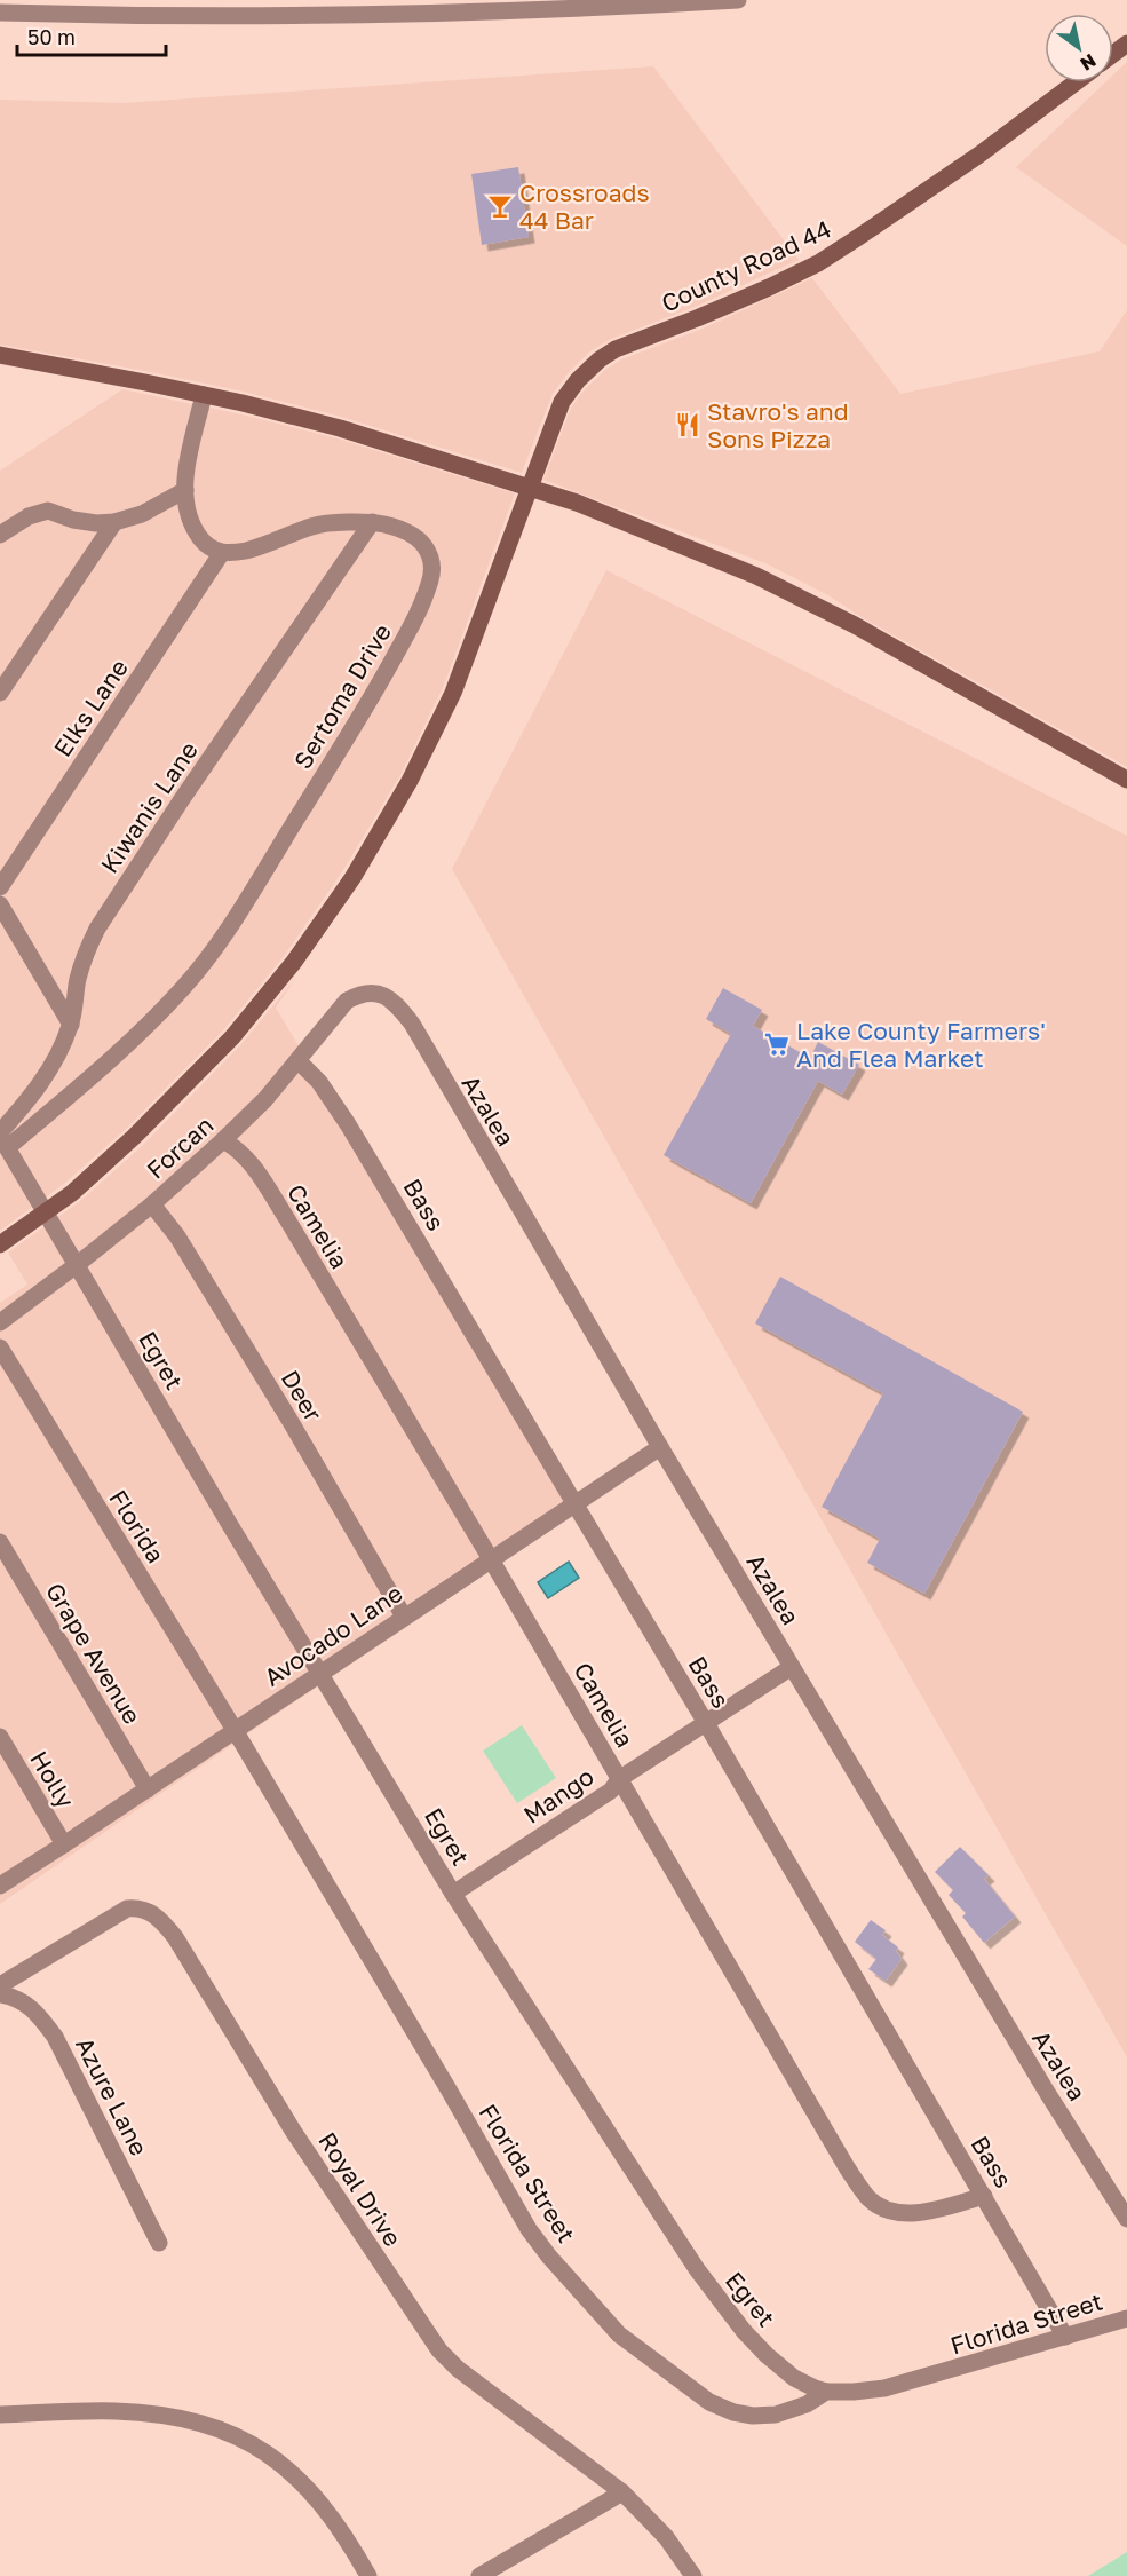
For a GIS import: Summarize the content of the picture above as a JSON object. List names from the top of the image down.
{
  "streets": {
    "main road": ["County Road 44"],
    "street": [
      "Sertoma Drive",
      "Elks Lane",
      "Kiwanis Lane",
      "Azalea",
      "Forcan",
      "Bass",
      "Camelia",
      "Egret",
      "Deer",
      "Florida",
      "Avocado Lane",
      "Grape Avenue",
      "Holly",
      "Mango",
      "Azure Lane",
      "Florida Street",
      "Royal Drive"
    ]
  },
  "crossings": [
    ["County Road 44", "Egret"],
    ["Sertoma Drive", "Elks Lane"],
    ["Sertoma Drive", "Kiwanis Lane"],
    ["Sertoma Drive", "Egret"],
    ["Kiwanis Lane", "Egret"],
    ["Azalea", "Forcan"],
    ["Azalea", "Avocado Lane"],
    ["Azalea", "Mango"],
    ["Forcan", "Bass"],
    ["Forcan", "Camelia"],
    ["Forcan", "Egret"],
    ["Forcan", "Deer"],
    ["Bass", "Camelia"],
    ["Bass", "Avocado Lane"],
    ["Bass", "Mango"],
    ["Bass", "Florida Street"],
    ["Camelia", "Avocado Lane"],
    ["Camelia", "Mango"],
    ["Egret", "Avocado Lane"],
    ["Egret", "Mango"],
    ["Egret", "Florida Street"],
    ["Deer", "Avocado Lane"],
    ["Florida", "Avocado Lane"],
    ["Florida", "Florida Street"],
    ["Avocado Lane", "Grape Avenue"],
    ["Avocado Lane", "Holly"],
    ["Avocado Lane", "Florida Street"]
  ],
  "places": {
    "bar": ["Crossroads 44 Bar"],
    "restaurant": ["Stavro's and Sons Pizza"],
    "supermarket": ["Lake County Farmers' And Flea Market"]
  },
  "scale_bar": "50 m",
  "north": "bottom right"
}
